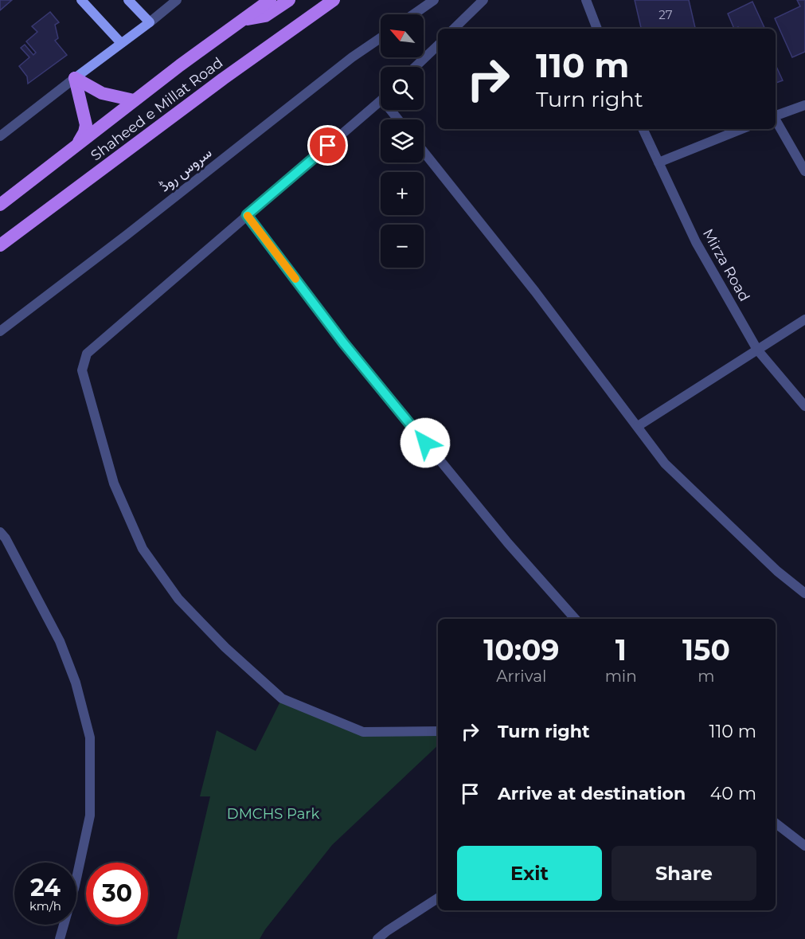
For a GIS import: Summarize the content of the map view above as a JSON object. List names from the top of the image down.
{
  "streets": {
    "main road": ["Shaheed e Millat Road"],
    "street": ["سروس روڈ", "Mirza Road"]
  },
  "parks": ["DMCHS Park"],
  "house_numbers": ["27"],
  "north": "top left",
  "page": {
    "map_buttons": ["+", "−"],
    "turn": ["110 m", "Turn right"],
    "eta": [
      "10:09",
      "Arrival",
      "1",
      "min",
      "150",
      "m"
    ],
    "list": [
      {
        "name": "Turn right",
        "value": "110 m"
      },
      {
        "name": "Arrive at destination",
        "value": "40 m"
      }
    ],
    "buttons": ["Exit", "Share"],
    "speed": "24 km/h",
    "limit": "30"
  }
}
